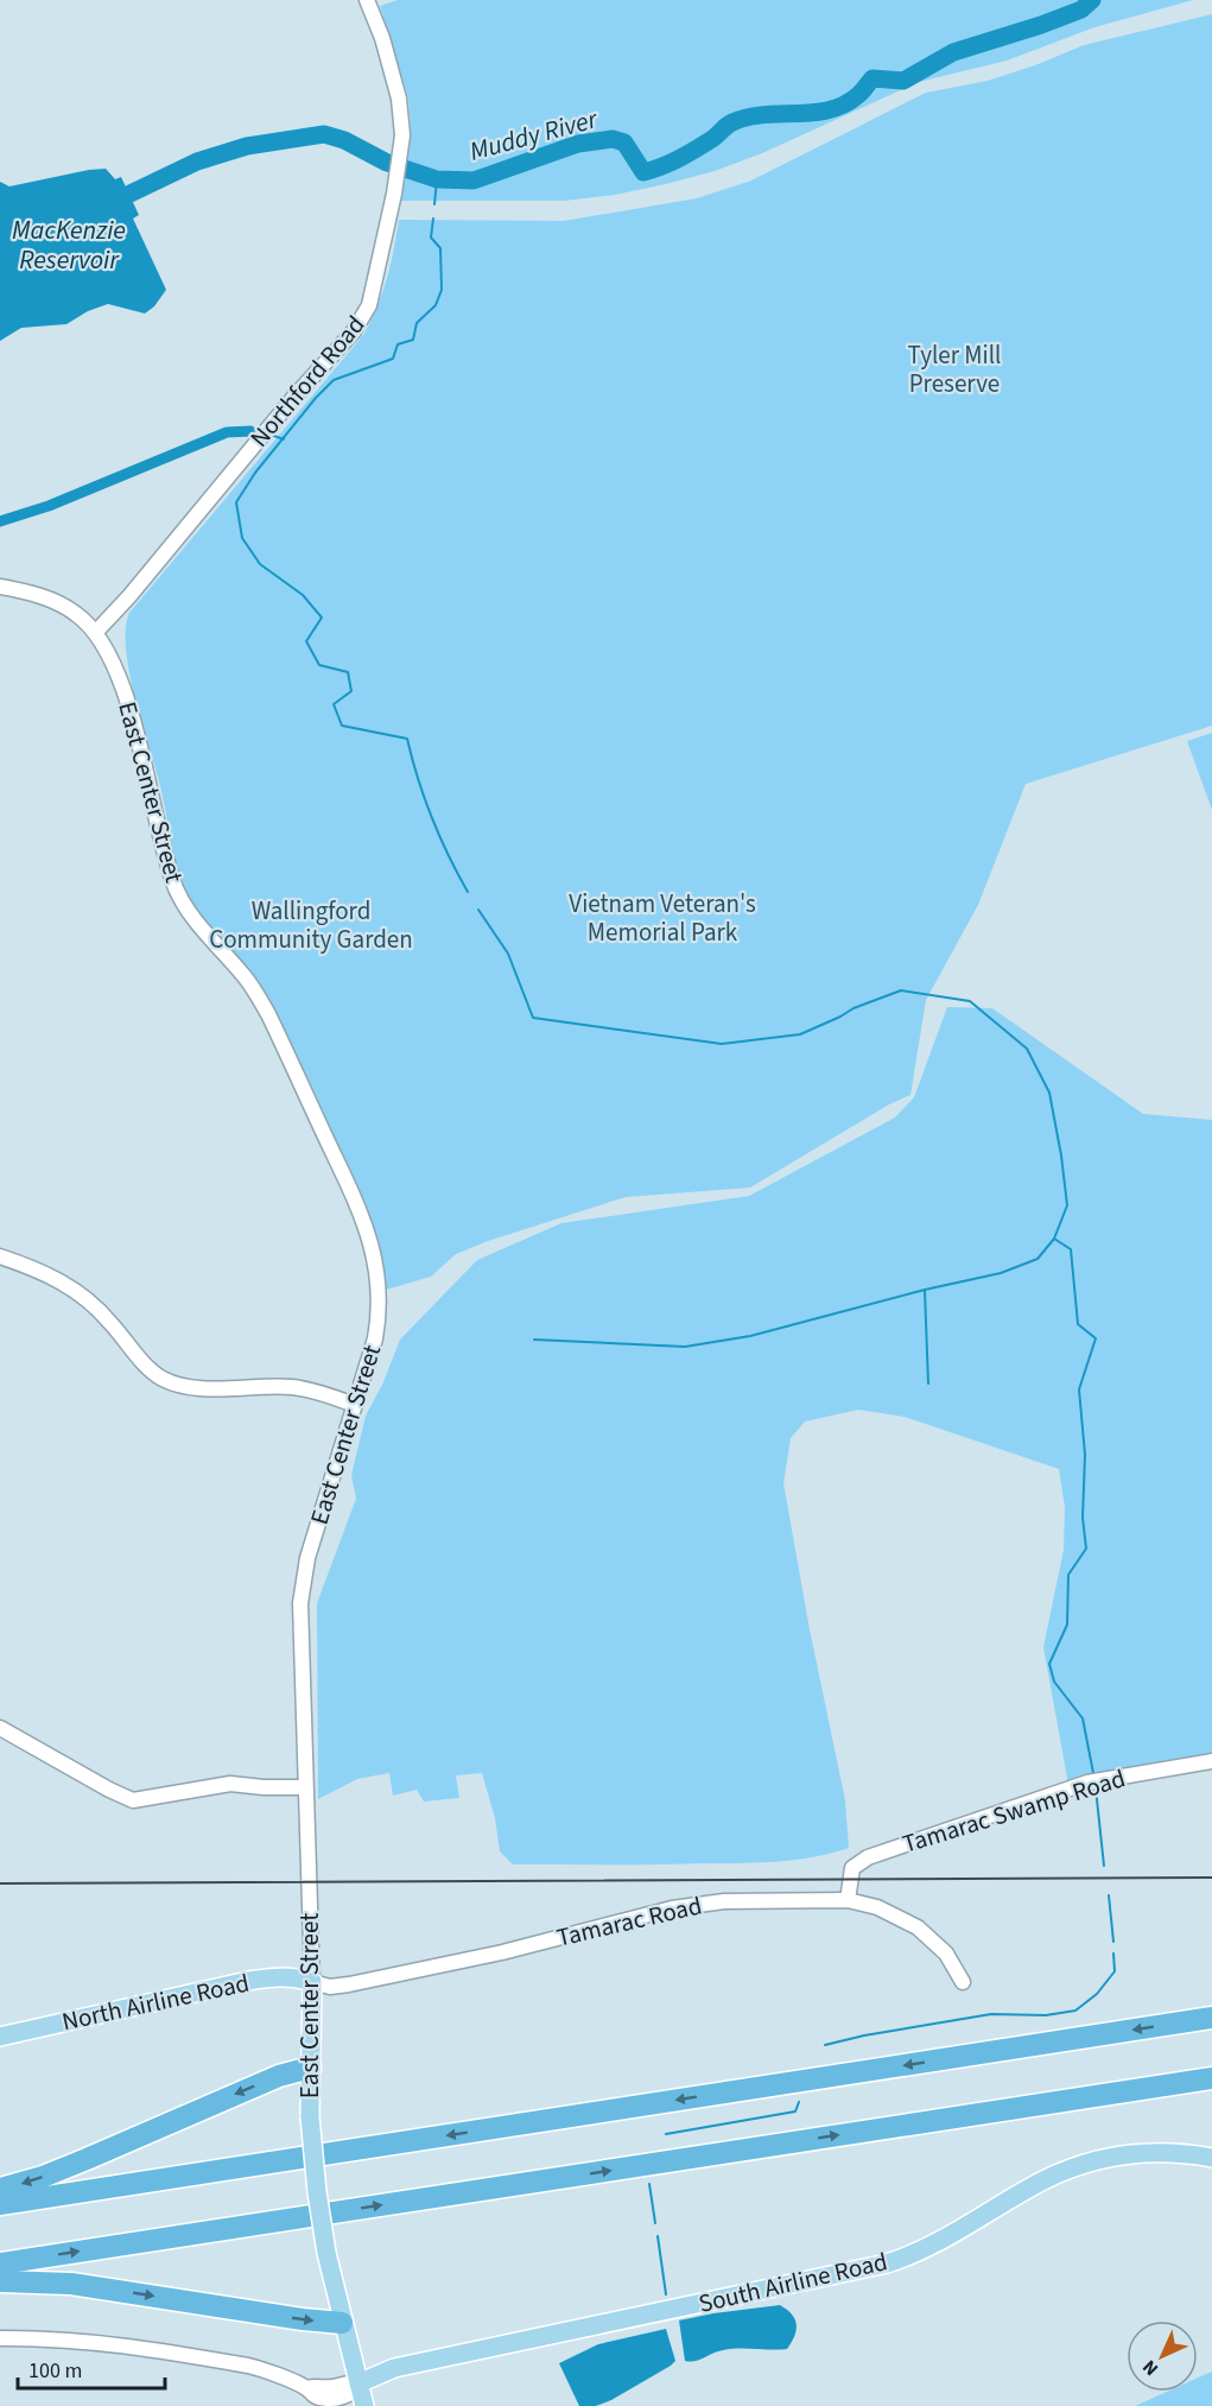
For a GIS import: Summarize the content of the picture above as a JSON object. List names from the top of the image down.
{
  "streets": {
    "main road": ["East Center Street", "North Airline Road", "South Airline Road"],
    "street": ["Northford Road", "Tamarac Swamp Road", "Tamarac Road"]
  },
  "crossings": [
    ["Northford Road", "East Center Street"],
    ["East Center Street", "Tamarac Road"],
    ["East Center Street", "North Airline Road"],
    ["East Center Street", "South Airline Road"],
    ["Tamarac Swamp Road", "Tamarac Road"],
    ["Tamarac Road", "North Airline Road"]
  ],
  "water": ["Muddy River", "MacKenzie Reservoir"],
  "parks": ["Tyler Mill Preserve", "Vietnam Veteran's Memorial Park", "Wallingford Community Garden"],
  "scale_bar": "100 m",
  "north": "bottom left"
}
